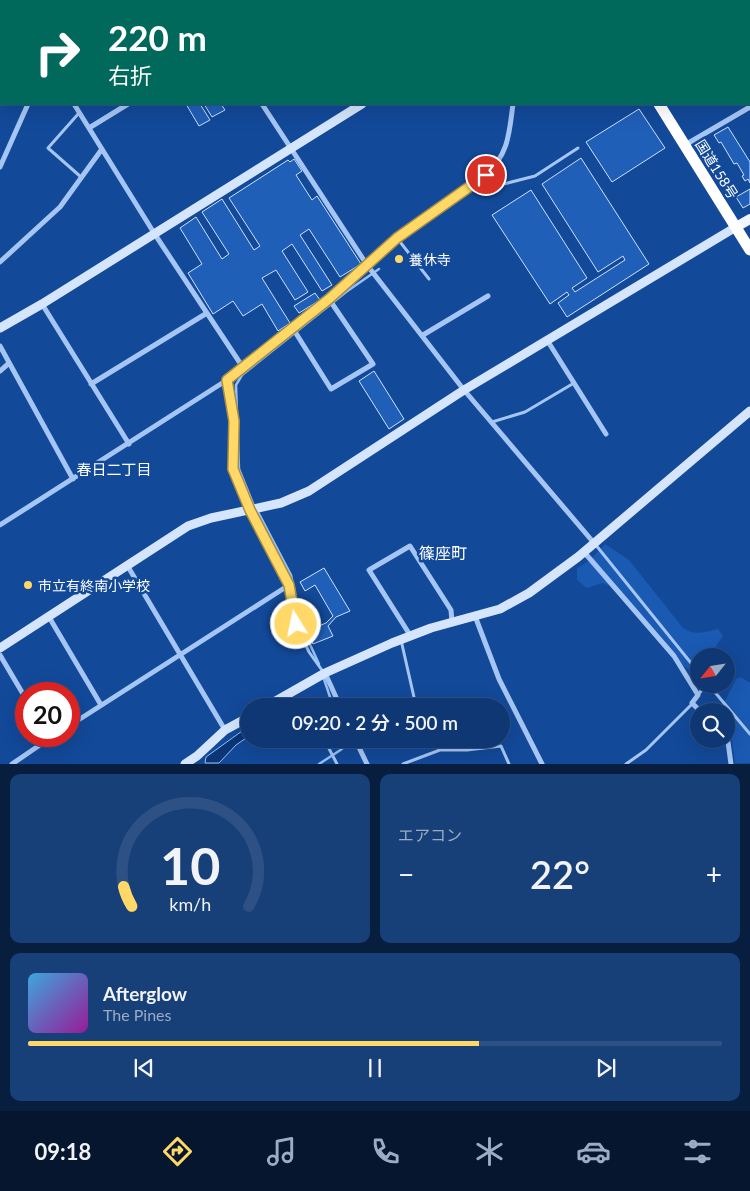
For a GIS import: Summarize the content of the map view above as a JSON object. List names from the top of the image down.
{
  "streets": {
    "highway": ["国道158号"]
  },
  "districts": ["春日二丁目", "篠座町"],
  "places": ["養休寺", "市立有終南小学校"],
  "north": "bottom left",
  "page": {
    "turn": ["220 m", "右折"],
    "limit": "20",
    "trip": "09:20 · 2 分 · 500 m",
    "tile": "エアコン",
    "heat": ["−", "22°", "+"],
    "song": ["Afterglow", "The Pines"],
    "tabs": "09:18",
    "gauge": ["10", "km/h"]
  }
}
